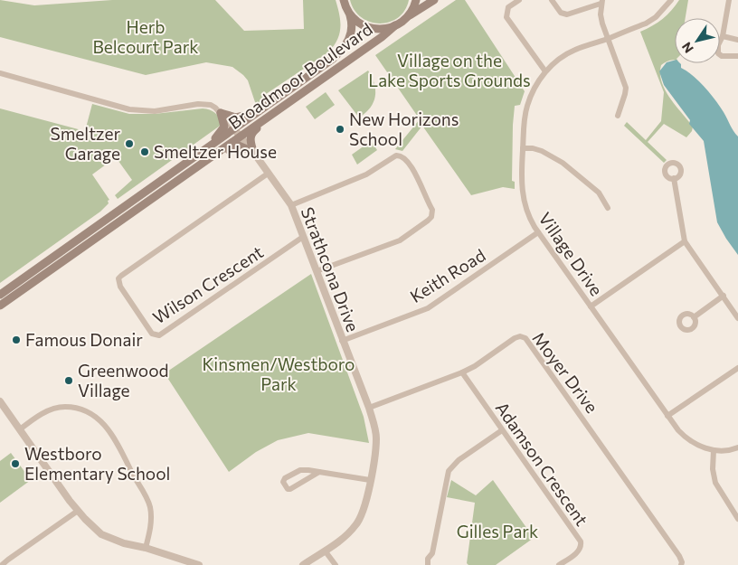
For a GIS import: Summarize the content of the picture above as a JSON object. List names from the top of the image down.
{
  "streets": {
    "main road": ["Broadmoor Boulevard"],
    "street": [
      "Village Drive",
      "Strathcona Drive",
      "Keith Road",
      "Wilson Crescent",
      "Moyer Drive",
      "Adamson Crescent"
    ]
  },
  "crossings": [
    ["Broadmoor Boulevard", "Strathcona Drive"],
    ["Village Drive", "Keith Road"],
    ["Strathcona Drive", "Keith Road"],
    ["Strathcona Drive", "Wilson Crescent"],
    ["Strathcona Drive", "Moyer Drive"],
    ["Moyer Drive", "Adamson Crescent"]
  ],
  "parks": [
    "Herb Belcourt Park",
    "Village on the Lake Sports Grounds",
    "Kinsmen/Westboro Park",
    "Gilles Park"
  ],
  "places": [
    "New Horizons School",
    "Smeltzer Garage",
    "Smeltzer House",
    "Famous Donair",
    "Greenwood Village",
    "Westboro Elementary School"
  ],
  "north": "bottom left"
}
